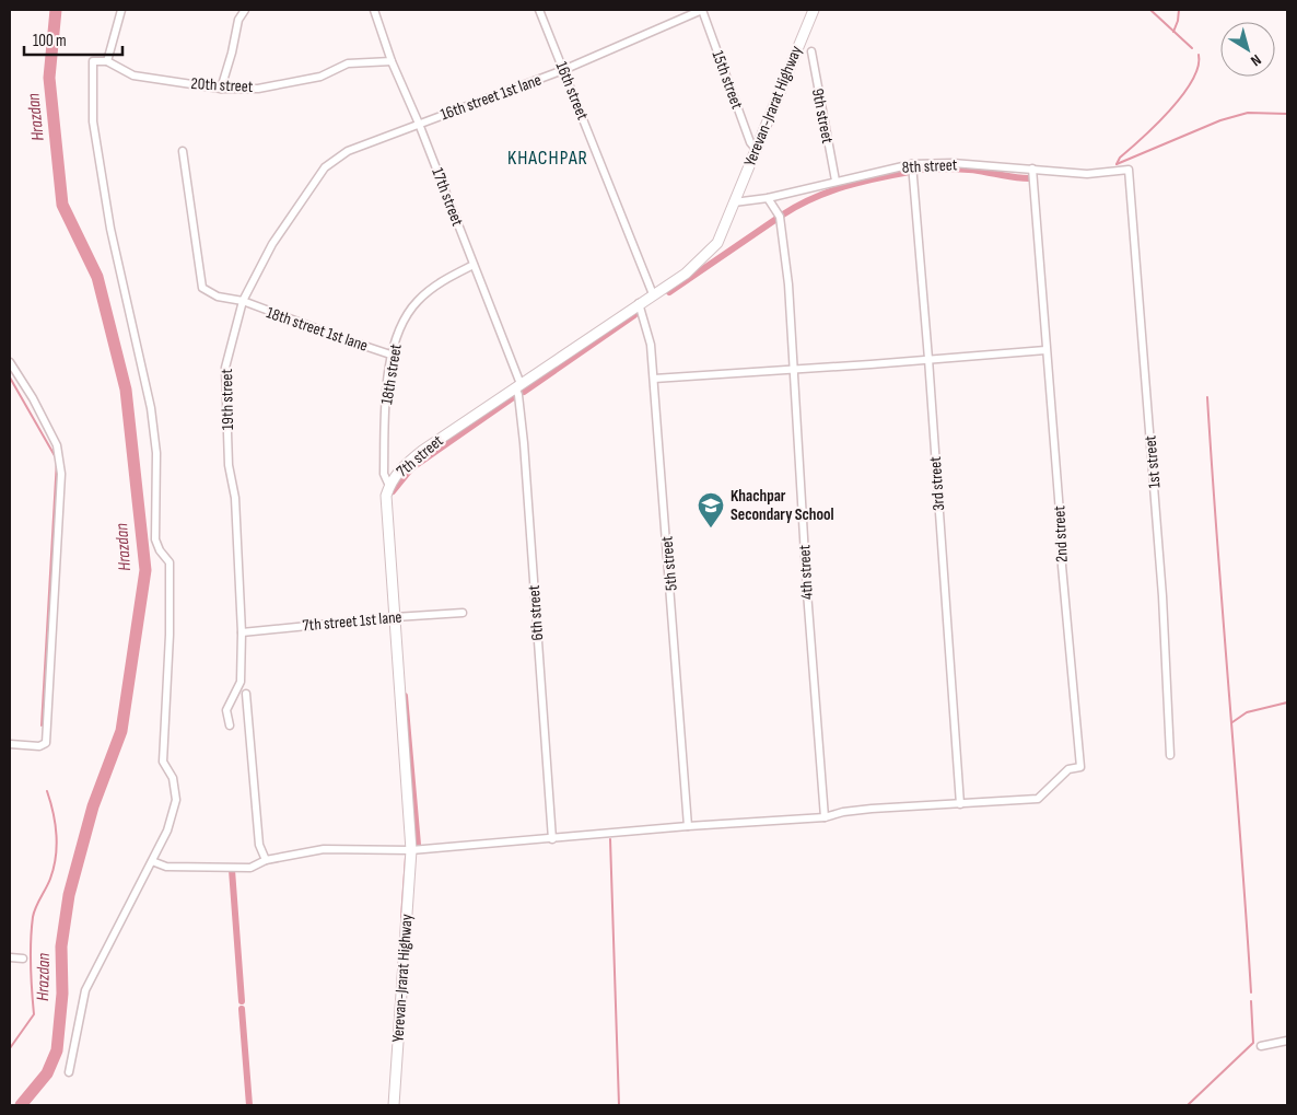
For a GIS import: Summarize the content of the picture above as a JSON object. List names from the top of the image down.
{
  "streets": {
    "main road": ["Yerevan-Jrarat Highway", "7th street"],
    "street": [
      "15th street",
      "20th street",
      "16th street",
      "16th street 1st lane",
      "9th street",
      "8th street",
      "17th street",
      "18th street 1st lane",
      "18th street",
      "19th street",
      "1st street",
      "3rd street",
      "2nd street",
      "5th street",
      "4th street",
      "6th street",
      "7th street 1st lane"
    ]
  },
  "crossings": [
    ["15th street", "16th street 1st lane"],
    ["15th street", "Yerevan-Jrarat Highway"],
    ["20th street", "17th street"],
    ["16th street", "16th street 1st lane"],
    ["16th street", "7th street"],
    ["16th street 1st lane", "17th street"],
    ["16th street 1st lane", "19th street"],
    ["Yerevan-Jrarat Highway", "8th street"],
    ["Yerevan-Jrarat Highway", "7th street"],
    ["9th street", "8th street"],
    ["8th street", "7th street"],
    ["8th street", "1st street"],
    ["8th street", "3rd street"],
    ["8th street", "2nd street"],
    ["8th street", "4th street"],
    ["17th street", "18th street"],
    ["17th street", "19th street"],
    ["17th street", "7th street"],
    ["17th street", "6th street"],
    ["18th street 1st lane", "18th street"],
    ["18th street 1st lane", "19th street"],
    ["18th street", "7th street"],
    ["19th street", "7th street 1st lane"],
    ["7th street", "5th street"],
    ["7th street", "6th street"],
    ["7th street", "7th street 1st lane"],
    ["3rd street", "2nd street"]
  ],
  "districts": ["KHACHPAR"],
  "water": ["Hrazdan"],
  "places": {
    "school or university": ["Khachpar Secondary School"]
  },
  "scale_bar": "100 m",
  "north": "bottom right"
}
